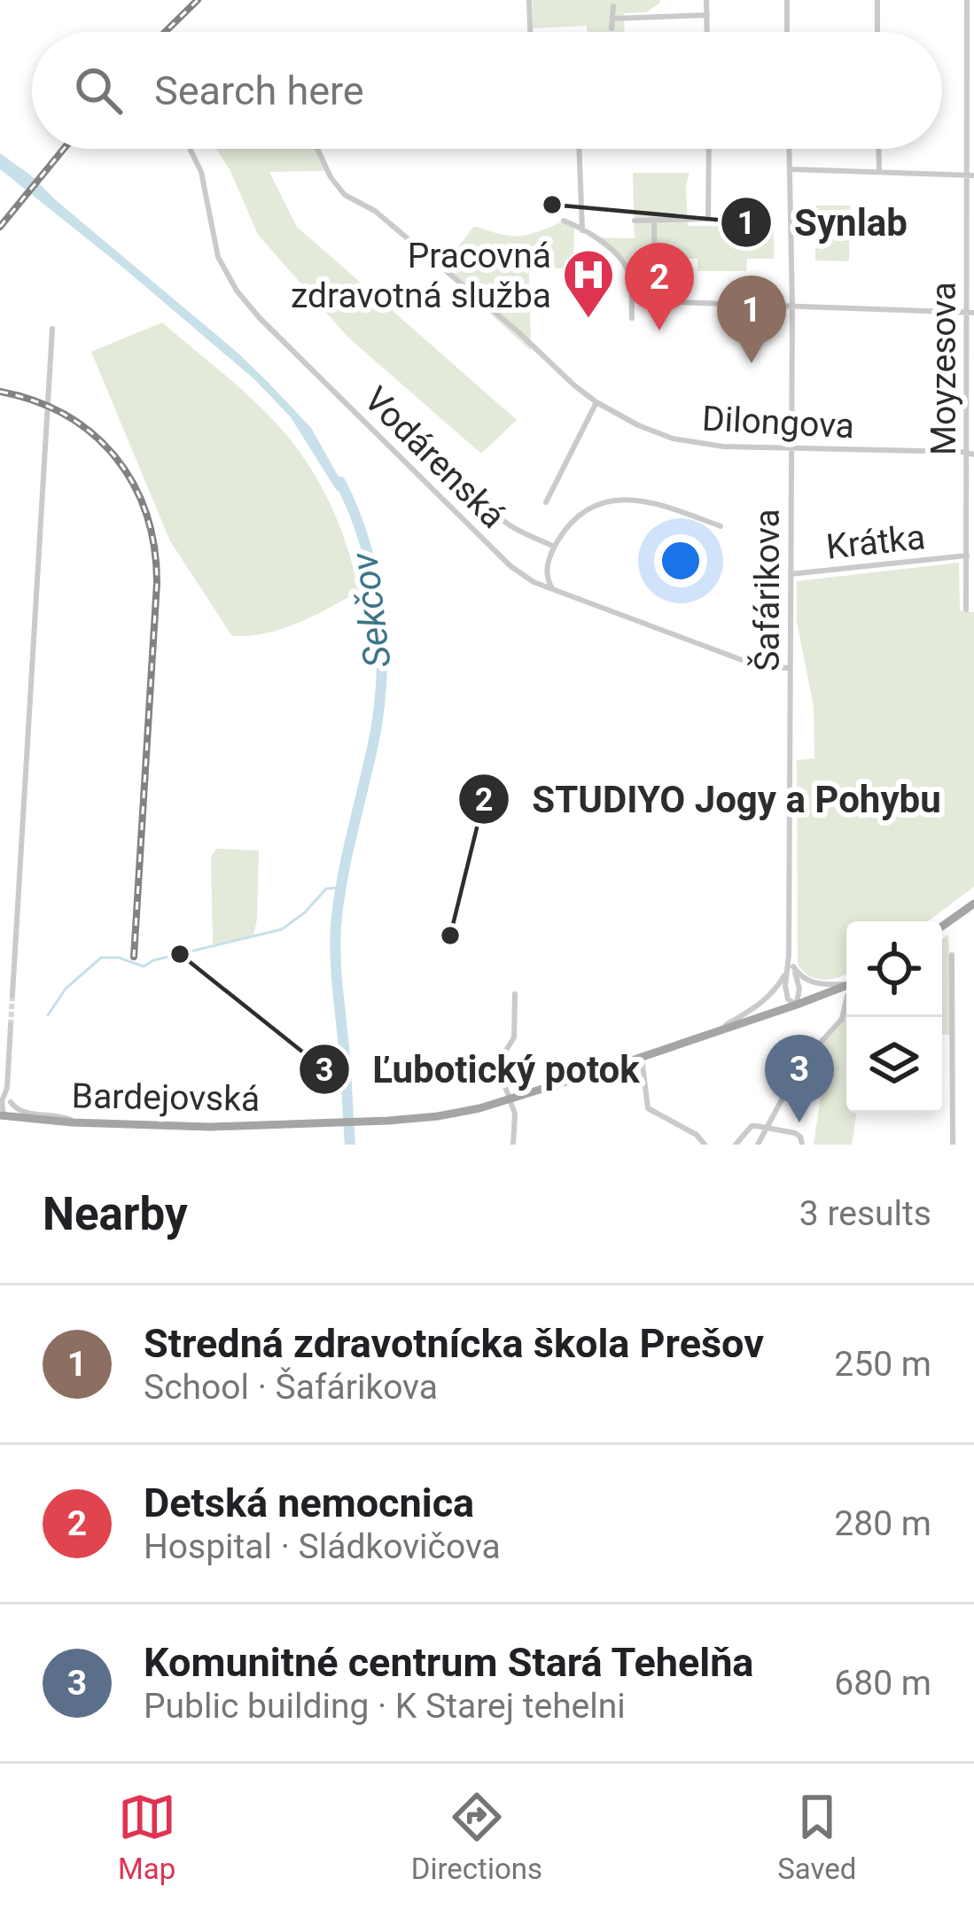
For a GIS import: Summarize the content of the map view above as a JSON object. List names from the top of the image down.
{
  "streets": {
    "main road": ["Bardejovská"],
    "street": [
      "Moyzesova",
      "Dilongova",
      "Vodárenská",
      "Krátka",
      "Šafárikova"
    ]
  },
  "crossings": [
    ["Moyzesova", "Dilongova"],
    ["Moyzesova", "Krátka"],
    ["Dilongova", "Šafárikova"],
    ["Vodárenská", "Šafárikova"],
    ["Krátka", "Šafárikova"]
  ],
  "water": ["Sekčov"],
  "places": {
    "other": ["Synlab", "STUDIYO Jogy a Pohybu", "Ľubotický potok"],
    "hospital": ["Pracovná zdravotná služba"]
  },
  "page": {
    "search": "Search here",
    "pins": ["2", "1", "3"],
    "heading": ["Nearby", "3 results"],
    "list": [
      {
        "mark": "1",
        "name": "Stredná zdravotnícka škola Prešov",
        "note": "School · Šafárikova",
        "value": "250 m"
      },
      {
        "mark": "2",
        "name": "Detská nemocnica",
        "note": "Hospital · Sládkovičova",
        "value": "280 m"
      },
      {
        "mark": "3",
        "name": "Komunitné centrum Stará Tehelňa",
        "note": "Public building · K Starej tehelni",
        "value": "680 m"
      }
    ],
    "nav": ["Map", "Directions", "Saved"]
  }
}
